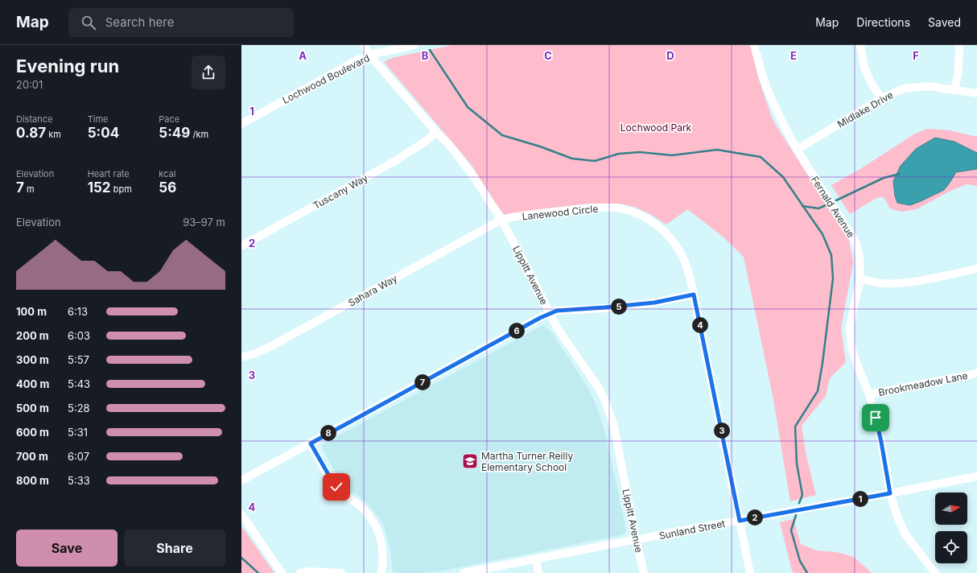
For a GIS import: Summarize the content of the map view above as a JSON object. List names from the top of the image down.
{
  "streets": {
    "street": [
      "Lochwood Boulevard",
      "Midlake Drive",
      "Tuscany Way",
      "Fernald Avenue",
      "Lanewood Circle",
      "Lippitt Avenue",
      "Sahara Way",
      "Brookmeadow Lane",
      "Sunland Street"
    ]
  },
  "crossings": [
    ["Lochwood Boulevard", "Lippitt Avenue"],
    ["Midlake Drive", "Fernald Avenue"],
    ["Tuscany Way", "Lippitt Avenue"],
    ["Fernald Avenue", "Brookmeadow Lane"],
    ["Fernald Avenue", "Sunland Street"],
    ["Lanewood Circle", "Lippitt Avenue"],
    ["Lanewood Circle", "Sahara Way"],
    ["Lanewood Circle", "Sunland Street"],
    ["Lippitt Avenue", "Sahara Way"],
    ["Lippitt Avenue", "Sunland Street"]
  ],
  "parks": ["Lochwood Park"],
  "places": {
    "school or university": ["Martha Turner Reilly Elementary School"]
  },
  "north": "right",
  "page": {
    "header": "Map",
    "search": "Search here",
    "nav": ["Map", "Directions", "Saved"],
    "heading": ["Evening run", "20:01"],
    "stats": [
      ["Distance", "0.87 km"],
      ["Time", "5:04"],
      ["Pace", "5:49 /km"],
      ["Elevation", "7 m"],
      ["Heart rate", "152 bpm"],
      ["kcal", "56"]
    ],
    "chart": ["Elevation", "93–97 m"],
    "pins": [
      "5",
      "4",
      "6",
      "7",
      "3",
      "8",
      "1",
      "2"
    ],
    "list": [
      {
        "name": "100 m",
        "note": "6:13"
      },
      {
        "name": "200 m",
        "note": "6:03"
      },
      {
        "name": "300 m",
        "note": "5:57"
      },
      {
        "name": "400 m",
        "note": "5:43"
      },
      {
        "name": "500 m",
        "note": "5:28"
      },
      {
        "name": "600 m",
        "note": "5:31"
      },
      {
        "name": "700 m",
        "note": "6:07"
      },
      {
        "name": "800 m",
        "note": "5:33"
      }
    ],
    "buttons": ["Save", "Share"]
  },
  "grid": {
    "columns": [
      "A",
      "B",
      "C",
      "D",
      "E",
      "F"
    ],
    "rows": [
      "1",
      "2",
      "3",
      "4"
    ]
  }
}
